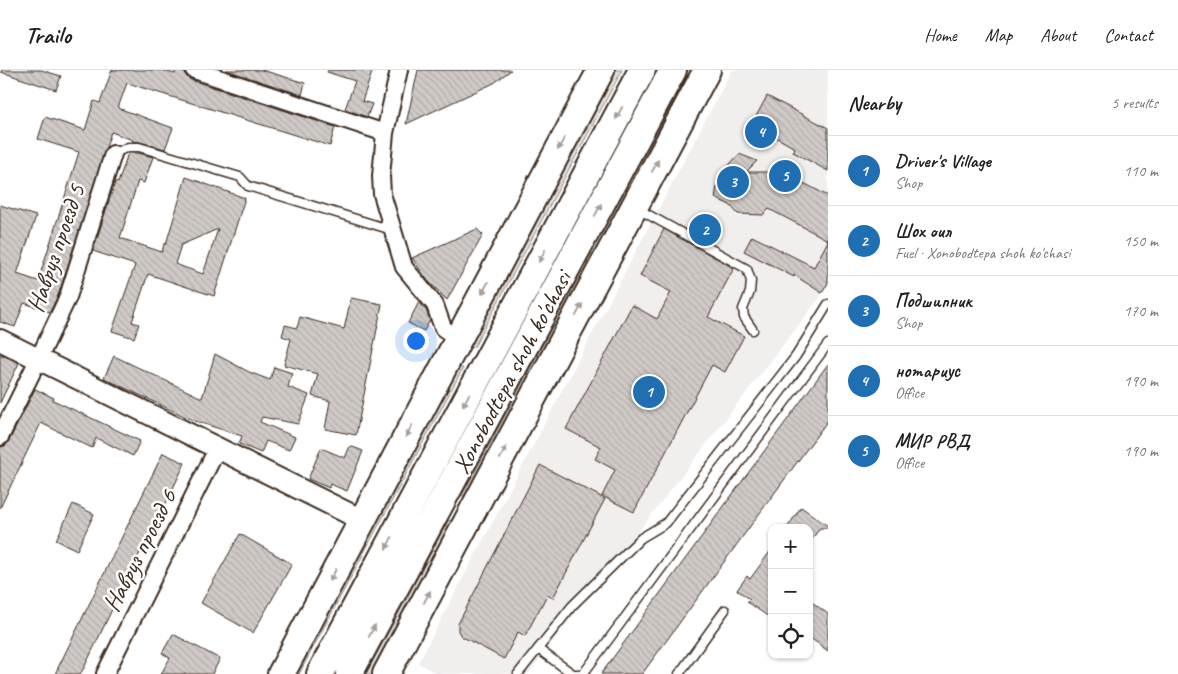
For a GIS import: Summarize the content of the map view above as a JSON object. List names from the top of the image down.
{
  "streets": {
    "highway": ["Xonobodtepa shoh ko'chasi"],
    "street": ["Навруз проезд 5", "Навруз проезд 6"]
  },
  "page": {
    "header": "Trailo",
    "nav": [
      "Home",
      "Map",
      "About",
      "Contact"
    ],
    "heading": ["Nearby", "5 results"],
    "pins": [
      "4",
      "5",
      "3",
      "2",
      "1"
    ],
    "list": [
      {
        "mark": "1",
        "name": "Driver's Village",
        "note": "Shop",
        "value": "110 m"
      },
      {
        "mark": "2",
        "name": "Шох оил",
        "note": "Fuel · Xonobodtepa shoh ko'chasi",
        "value": "150 m"
      },
      {
        "mark": "3",
        "name": "Подшипник",
        "note": "Shop",
        "value": "170 m"
      },
      {
        "mark": "4",
        "name": "нотариус",
        "note": "Office",
        "value": "190 m"
      },
      {
        "mark": "5",
        "name": "МИР РВД",
        "note": "Office",
        "value": "190 m"
      }
    ],
    "map_buttons": ["+", "−"]
  }
}
